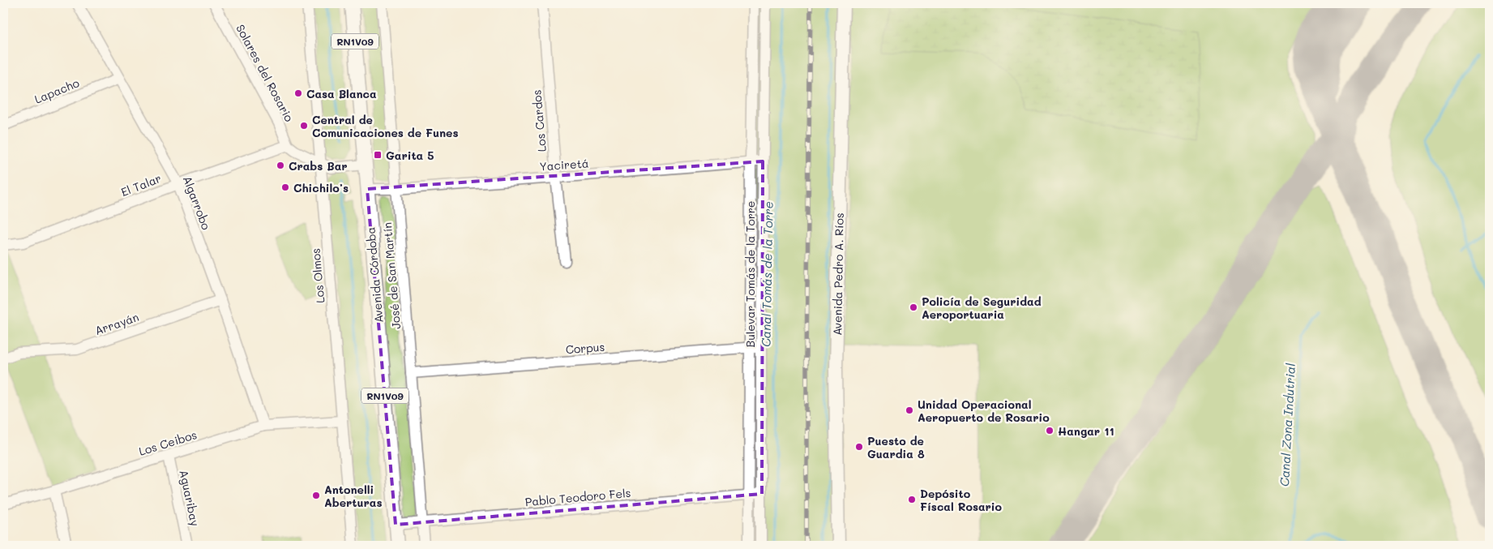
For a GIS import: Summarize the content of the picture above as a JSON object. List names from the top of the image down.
{
  "streets": {
    "main road": ["RN1V09", "Avenida Pedro A. Ríos", "Avenida Córdoba"],
    "street": [
      "Solares del Rosario",
      "Lapacho",
      "Los Cardos",
      "Yaciretá",
      "El Talar",
      "Algarrobo",
      "Bulevar Tomás de la Torre",
      "Los Olmos",
      "José de San Martín",
      "Arrayán",
      "Corpus",
      "Los Ceibos",
      "Pablo Teodoro Fels",
      "Aguaribay"
    ]
  },
  "crossings": [
    ["Solares del Rosario", "El Talar"],
    ["Lapacho", "Algarrobo"],
    ["Los Cardos", "Yaciretá"],
    ["Yaciretá", "Bulevar Tomás de la Torre"],
    ["Yaciretá", "Avenida Córdoba"],
    ["Yaciretá", "José de San Martín"],
    ["El Talar", "Algarrobo"],
    ["Algarrobo", "Arrayán"],
    ["Algarrobo", "Los Ceibos"],
    ["Bulevar Tomás de la Torre", "Corpus"],
    ["Bulevar Tomás de la Torre", "Pablo Teodoro Fels"],
    ["Avenida Córdoba", "Pablo Teodoro Fels"],
    ["Los Olmos", "Los Ceibos"],
    ["José de San Martín", "Corpus"],
    ["José de San Martín", "Pablo Teodoro Fels"],
    ["Los Ceibos", "Aguaribay"]
  ],
  "water": ["Canal Tomás de la Torre", "Canal Zona Indutrial"],
  "places": {
    "other": [
      "Casa Blanca",
      "Central de Comunicaciones de Funes",
      "Crabs Bar",
      "Chichilo’s",
      "Policía de Seguridad Aeroportuaria",
      "Unidad Operacional Aeropuerto de Rosario",
      "Hangar 11",
      "Puesto de Guardia 8",
      "Antonelli Aberturas",
      "Depósito Físcal Rosario"
    ],
    "transit": ["Garita 5"]
  }
}
